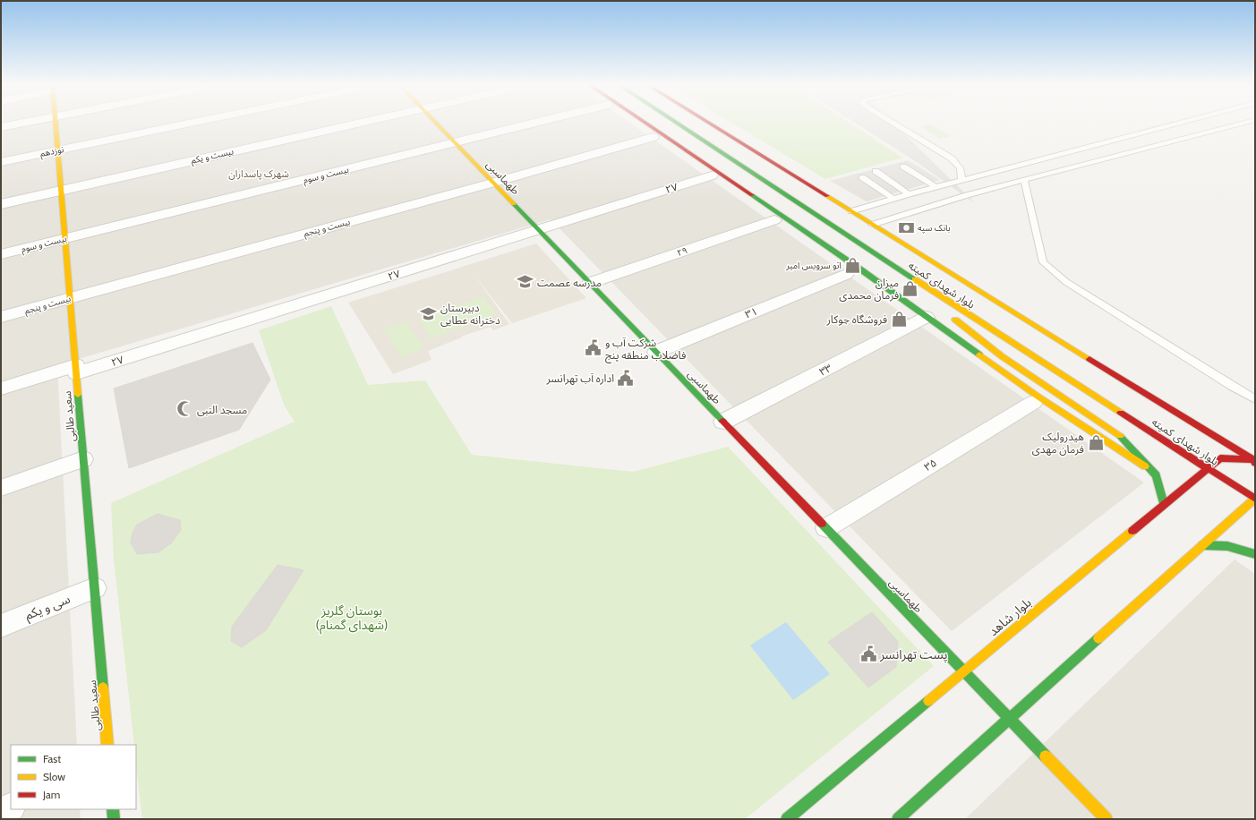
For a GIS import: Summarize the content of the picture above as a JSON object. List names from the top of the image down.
{
  "streets": {
    "street": [
      "نوزدهم",
      "بیست و یکم",
      "بیست و سوم",
      "طهماسبی",
      "۲۷",
      "بیست و پنجم",
      "۲۹",
      "بلوار شهدای کمیته",
      "۳۱",
      "۳۳",
      "سعید طالبی",
      "۳۵",
      "سی و یکم",
      "بلوار شاهد"
    ]
  },
  "crossings": [
    ["نوزدهم", "سعید طالبی"],
    ["بیست و یکم", "سعید طالبی"],
    ["بیست و سوم", "طهماسبی"],
    ["بیست و سوم", "سعید طالبی"],
    ["طهماسبی", "۲۷"],
    ["طهماسبی", "بیست و پنجم"],
    ["طهماسبی", "۲۹"],
    ["طهماسبی", "۳۱"],
    ["طهماسبی", "۳۳"],
    ["طهماسبی", "۳۵"],
    ["طهماسبی", "بلوار شاهد"],
    ["۲۷", "سعید طالبی"],
    ["بیست و پنجم", "سعید طالبی"],
    ["بلوار شهدای کمیته", "بلوار شاهد"],
    ["سعید طالبی", "سی و یکم"]
  ],
  "districts": ["شهرک پاسداران"],
  "parks": ["بوستان گلریز (شهدای گمنام)"],
  "places": {
    "bank": ["بانک سپه"],
    "shop": [
      "اتو سرویس امیر",
      "میزان فرمان محمدی",
      "فروشگاه جوکار",
      "هیدرولیک فرمان مهدی"
    ],
    "school or university": ["مدرسه عصمت", "دبیرستان دخترانه عطایی"],
    "public building": ["شرکت آب و فاضلاب منطقه پنج", "اداره آب تهرانسر", "پست تهرانسر"],
    "mosque": ["مسجد النبی"]
  },
  "legend": ["Fast", "Slow", "Jam"]
}
